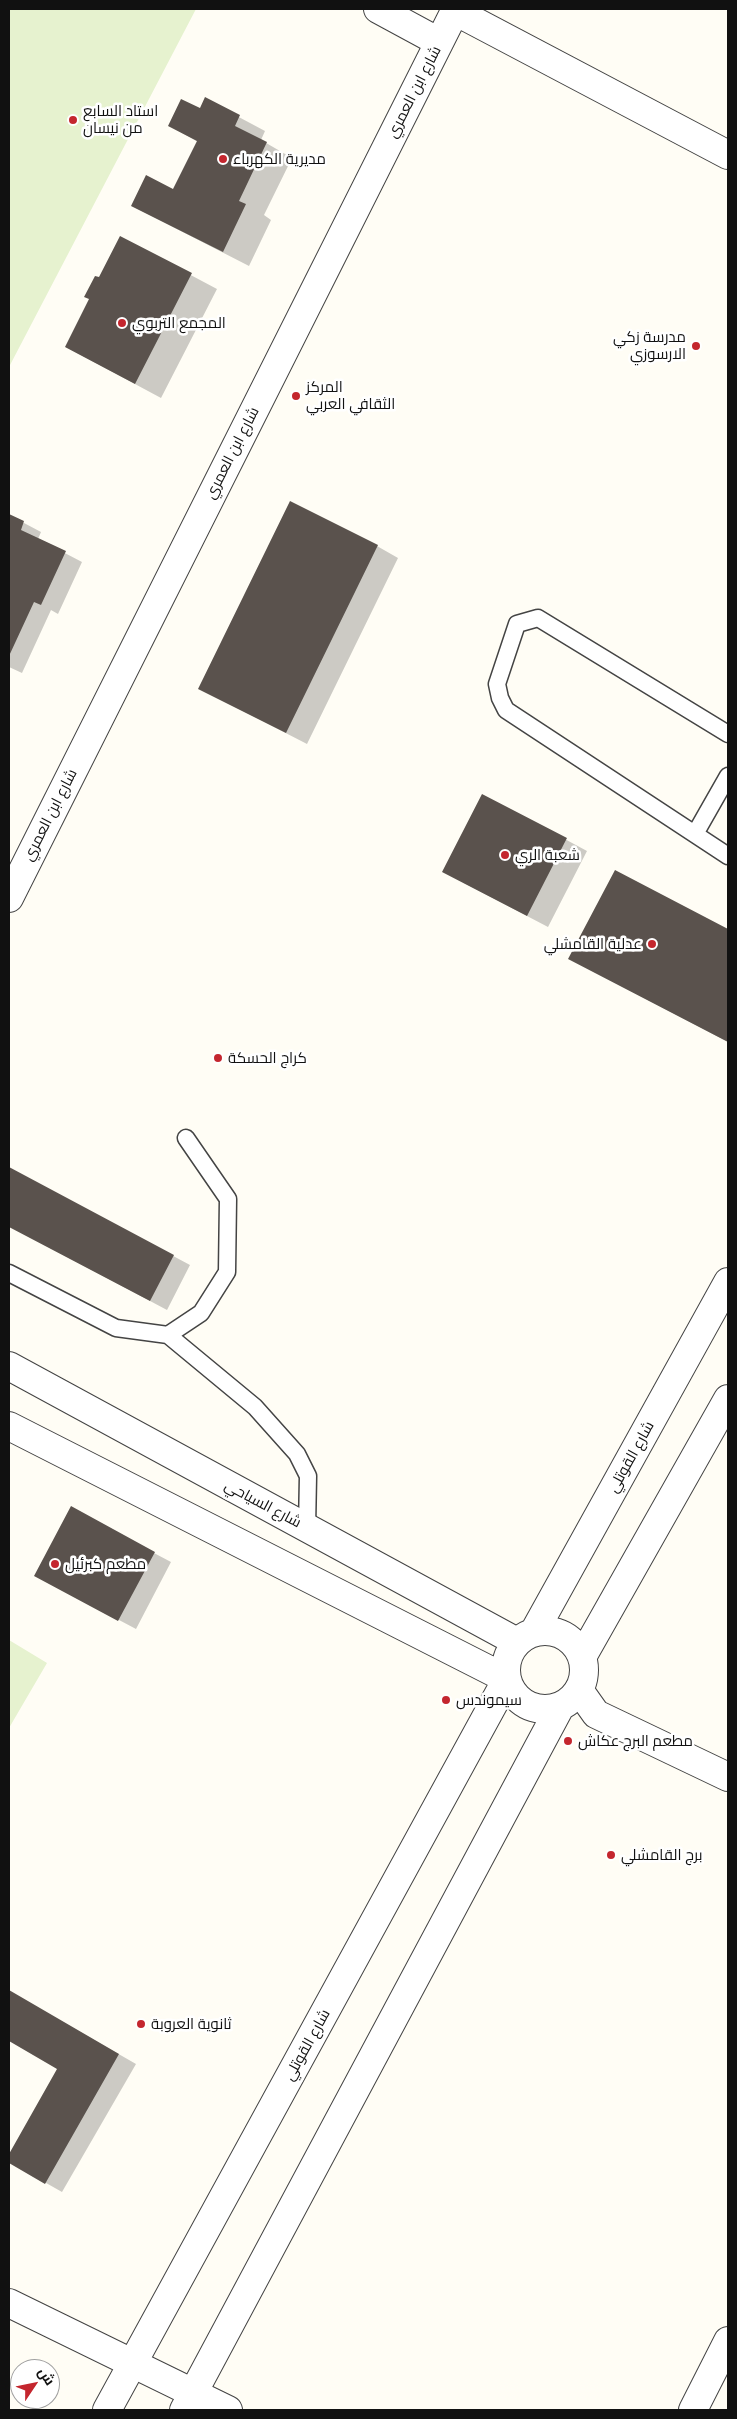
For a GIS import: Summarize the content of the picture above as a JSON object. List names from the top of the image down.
{
  "streets": {
    "street": ["شارع ابن العمري", "شارع القوتلي", "شارع السياحي"]
  },
  "crossings": [
    ["شارع القوتلي", "شارع السياحي"]
  ],
  "places": [
    "استاد السابع من نيسان",
    "مديرية الكهرباء",
    "المجمع التربوي",
    "مدرسة زكي الارسوزي",
    "المركز الثقافي العربي",
    "شعبة الري",
    "عدلية القامشلي",
    "كراج الحسكة",
    "مطعم كبرئيل",
    "سيموندس",
    "مطعم البرج عكاش",
    "برج القامشلي",
    "ثانوية العروبة"
  ],
  "north": "top right"
}
